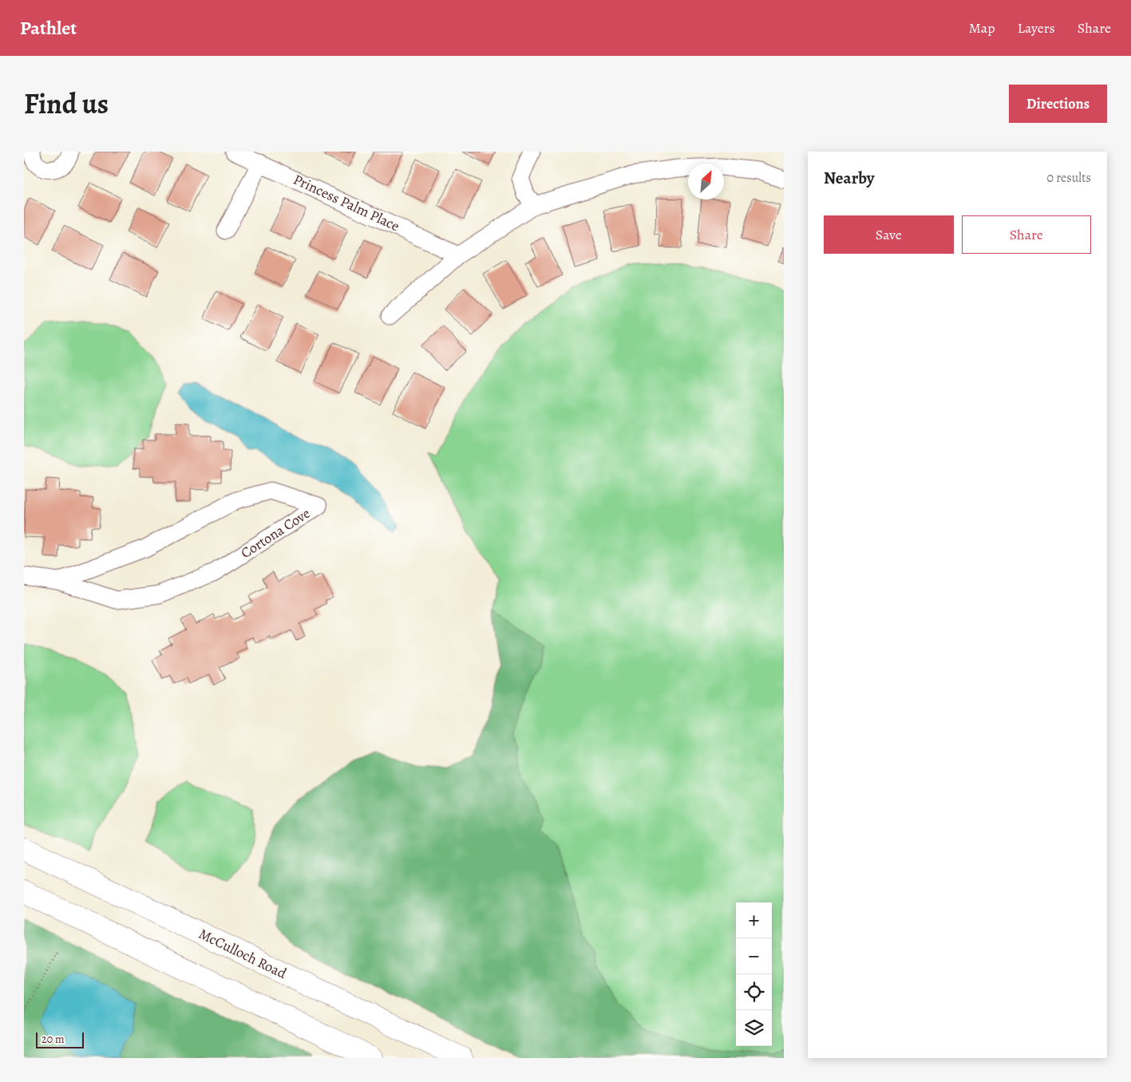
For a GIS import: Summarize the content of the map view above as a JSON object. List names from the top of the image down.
{
  "streets": {
    "main road": ["McCulloch Road"],
    "street": ["Princess Palm Place", "Cortona Cove"]
  },
  "scale_bar": "20 m",
  "north": "top right",
  "page": {
    "header": "Pathlet",
    "nav": ["Map", "Layers", "Share"],
    "title": "Find us",
    "buttons": [
      "Directions",
      ["Save", "Share"]
    ],
    "heading": ["Nearby", "0 results"],
    "map_buttons": ["+", "−"],
    "scale": "20 m"
  }
}
